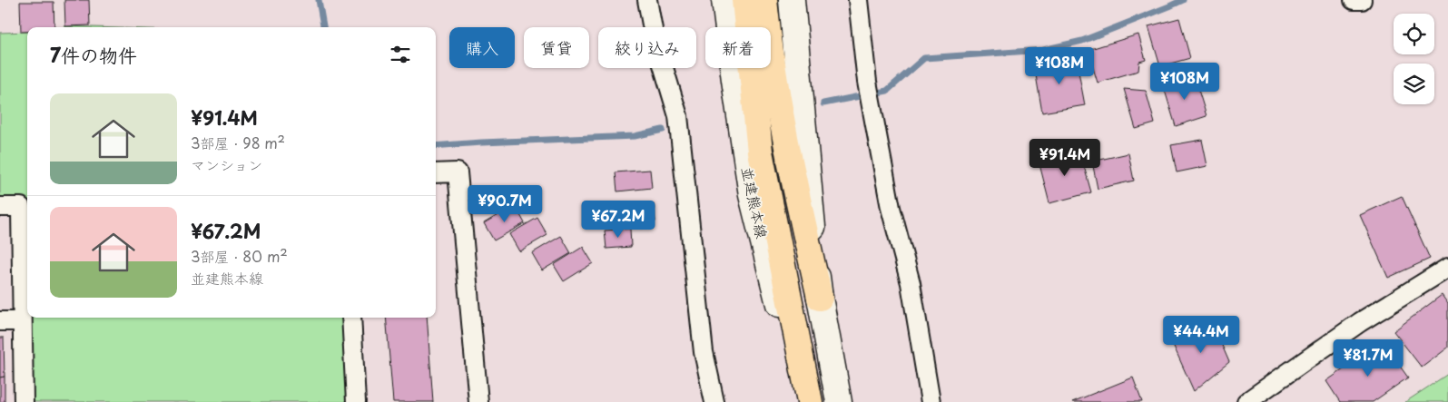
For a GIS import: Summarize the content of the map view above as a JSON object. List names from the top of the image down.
{
  "streets": {
    "main road": ["並建熊本線"]
  },
  "page": {
    "chip": [
      "購入",
      "賃貸",
      "絞り込み",
      "新着"
    ],
    "heading": "7件の物件",
    "price": [
      "¥108M",
      "¥108M",
      "¥91.4M",
      "¥90.7M",
      "¥67.2M",
      "¥44.4M",
      "¥81.7M"
    ],
    "list": [
      {
        "name": "¥91.4M",
        "note": "3部屋 · 98 m² · マンション"
      },
      {
        "name": "¥67.2M",
        "note": "3部屋 · 80 m² · 並建熊本線"
      }
    ]
  }
}
